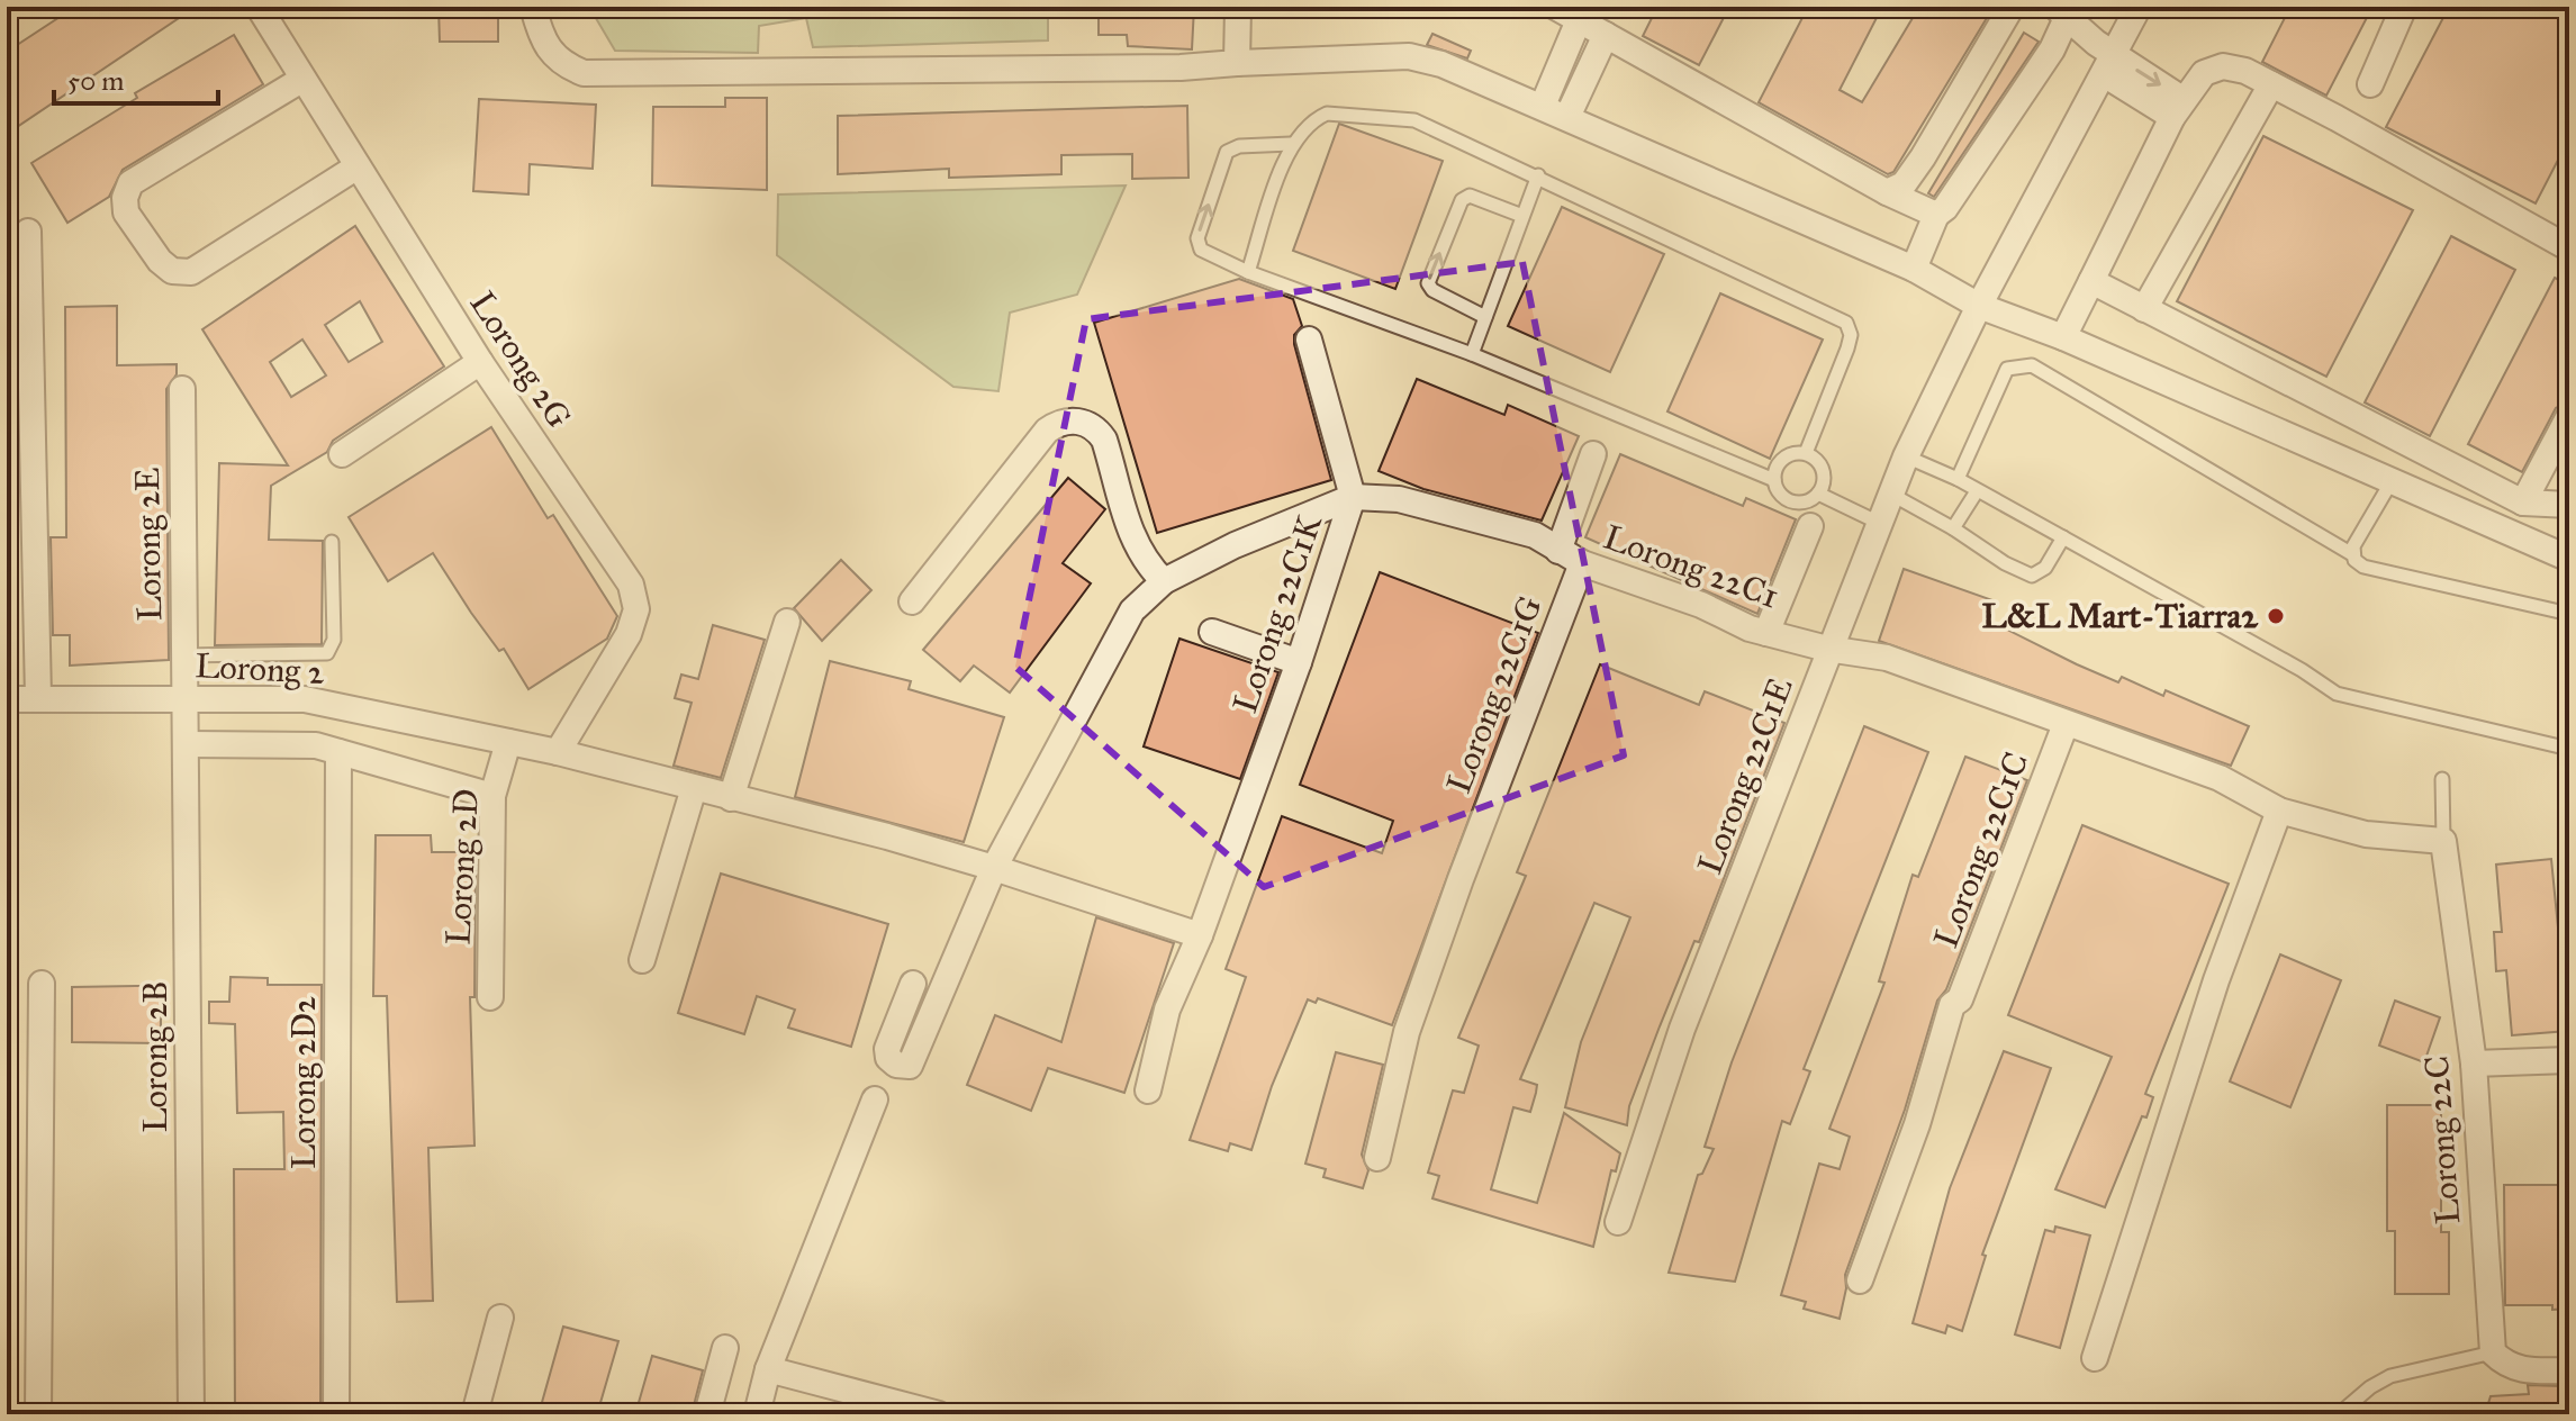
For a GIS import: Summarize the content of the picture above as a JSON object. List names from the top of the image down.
{
  "streets": {
    "street": [
      "Lorong 2G",
      "Lorong 2E",
      "Lorong 22C1",
      "Lorong 22C1K",
      "Lorong 2",
      "Lorong 22C1G",
      "Lorong 22C1E",
      "Lorong 22C1C",
      "Lorong 2D",
      "Lorong 2B",
      "Lorong 2D2",
      "Lorong 22C"
    ]
  },
  "crossings": [
    ["Lorong 2G", "Lorong 2"],
    ["Lorong 2E", "Lorong 2"],
    ["Lorong 2E", "Lorong 2B"],
    ["Lorong 22C1", "Lorong 22C1K"],
    ["Lorong 22C1", "Lorong 2"],
    ["Lorong 22C1", "Lorong 22C1G"],
    ["Lorong 22C1", "Lorong 22C1E"],
    ["Lorong 22C1", "Lorong 22C1C"],
    ["Lorong 22C1", "Lorong 22C"],
    ["Lorong 22C1K", "Lorong 2"],
    ["Lorong 2", "Lorong 2D"],
    ["Lorong 2", "Lorong 2B"]
  ],
  "places": ["L&L Mart-Tiarra2"],
  "scale_bar": "50 m"
}
